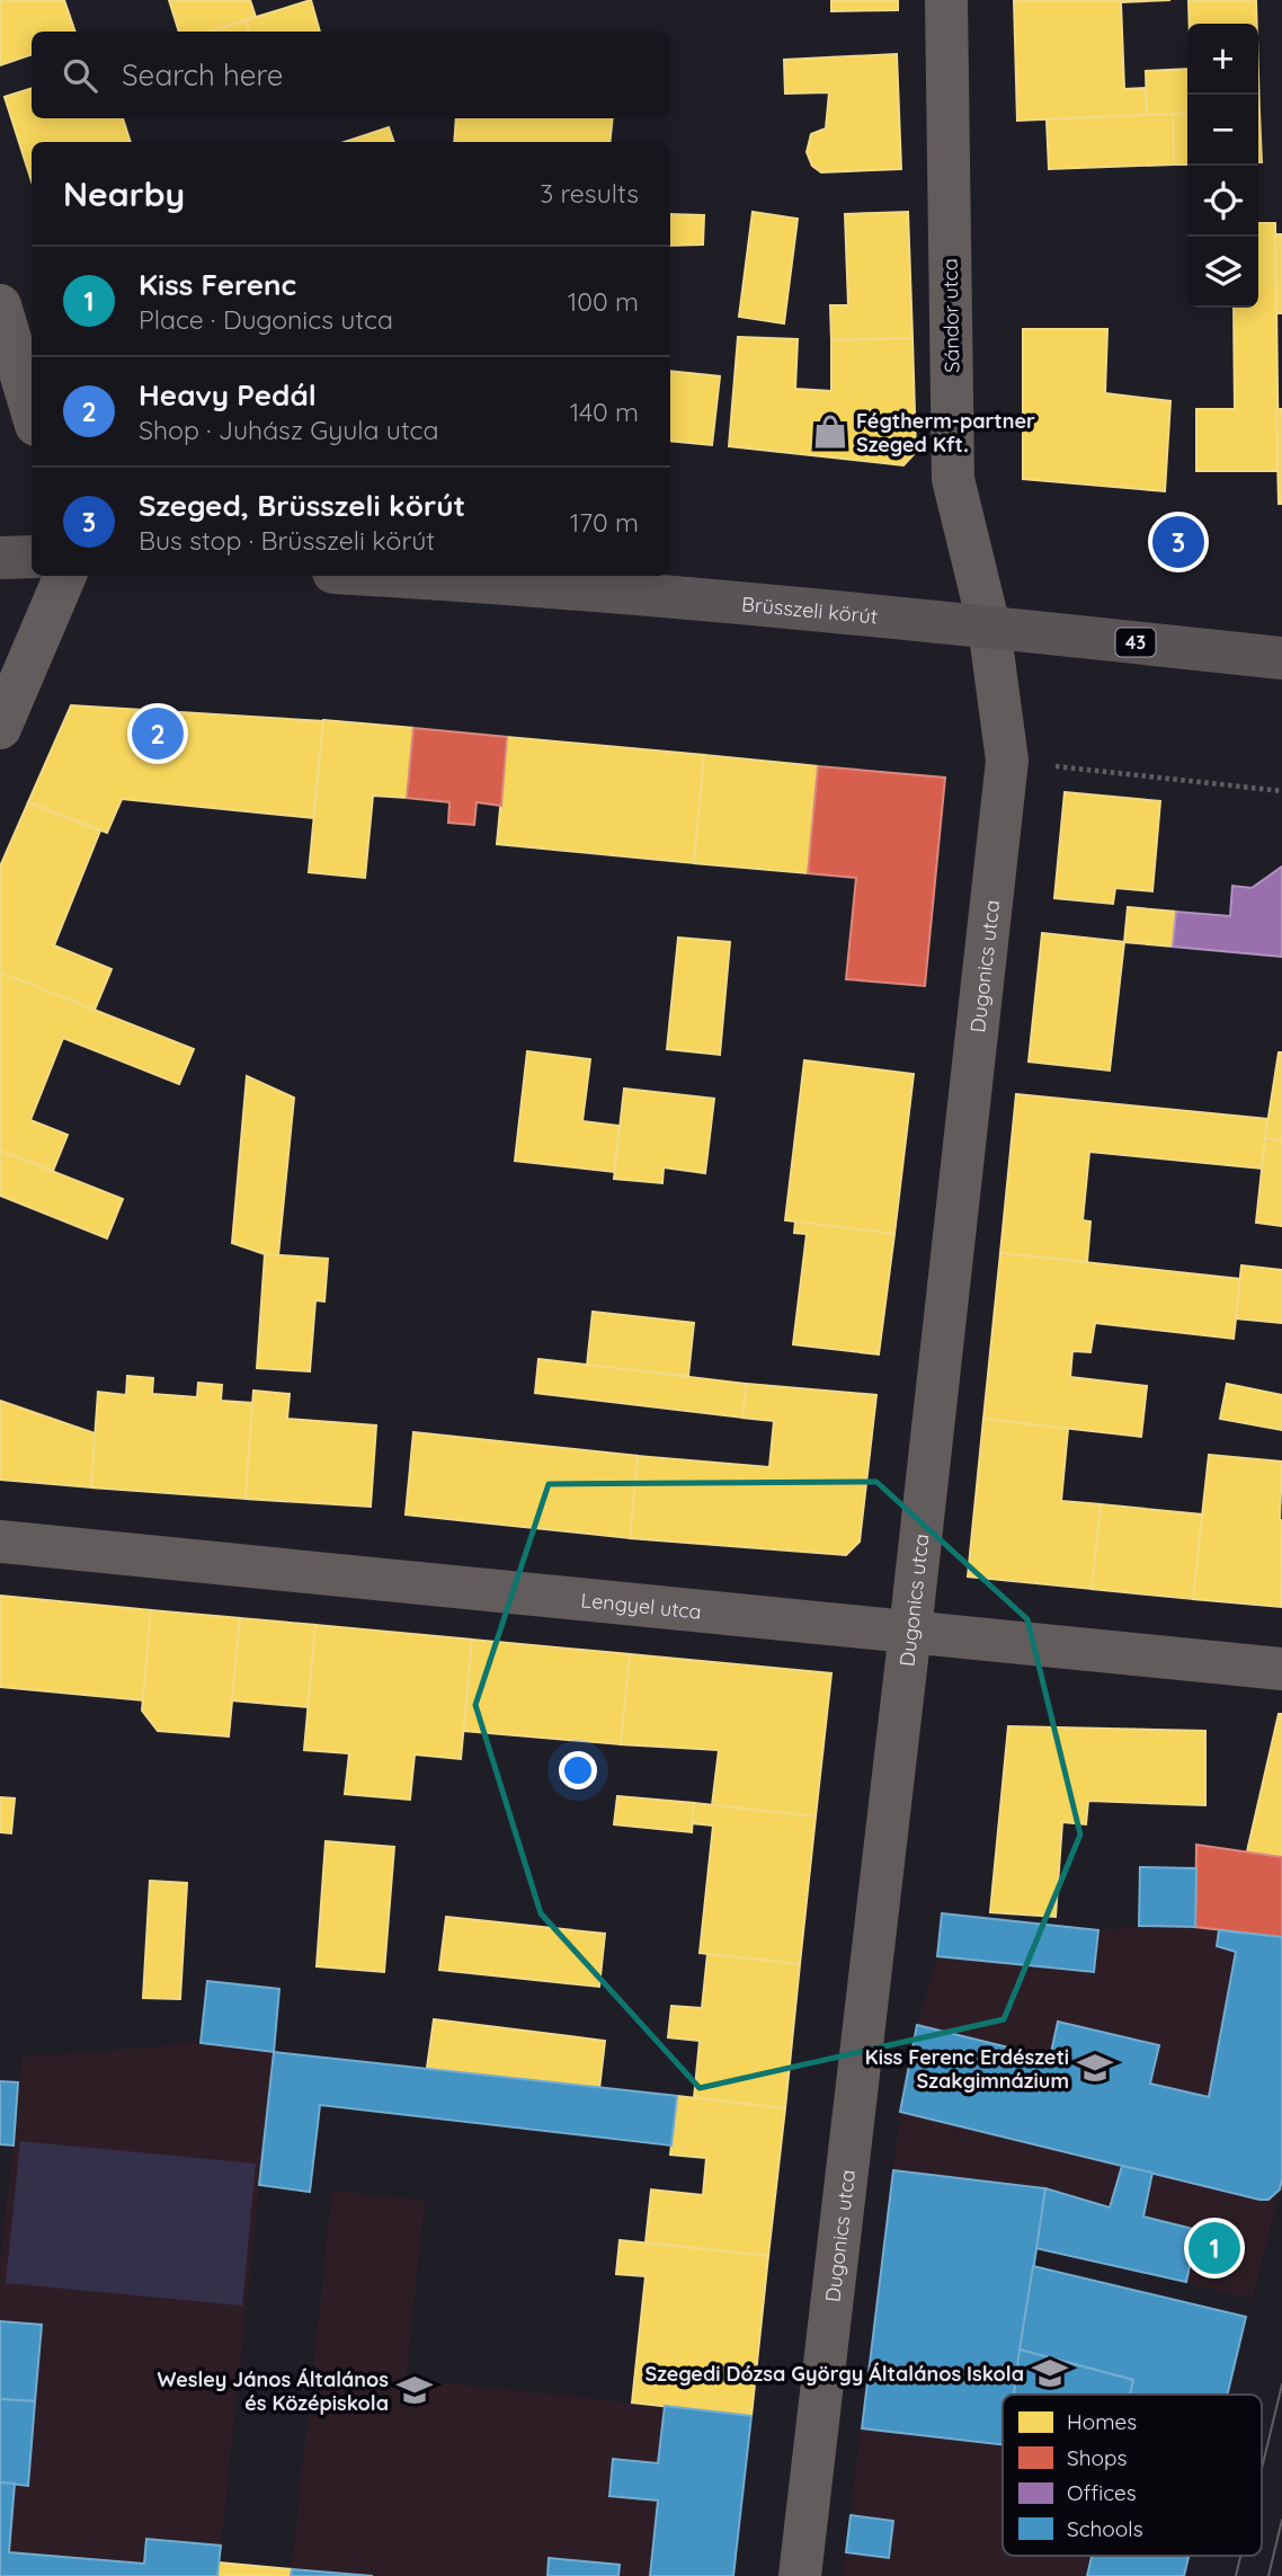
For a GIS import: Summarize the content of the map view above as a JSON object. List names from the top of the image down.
{
  "streets": {
    "main road": ["Brüsszeli körút", "43"],
    "street": ["Sándor utca", "Dugonics utca", "Lengyel utca"]
  },
  "crossings": [
    ["Sándor utca", "Brüsszeli körút"],
    ["Sándor utca", "Dugonics utca"],
    ["Brüsszeli körút", "Dugonics utca"],
    ["Dugonics utca", "Lengyel utca"]
  ],
  "places": {
    "shop": ["Fégtherm-partner Szeged Kft."],
    "school or university": ["Kiss Ferenc Erdészeti Szakgimnázium", "Szegedi Dózsa György Általános Iskola", "Wesley János Általános és Középiskola"]
  },
  "legend": [
    "Homes",
    "Shops",
    "Offices",
    "Schools"
  ],
  "page": {
    "map_buttons": ["+", "−"],
    "search": "Search here",
    "heading": ["Nearby", "3 results"],
    "list": [
      {
        "mark": "1",
        "name": "Kiss Ferenc",
        "note": "Place · Dugonics utca",
        "value": "100 m"
      },
      {
        "mark": "2",
        "name": "Heavy Pedál",
        "note": "Shop · Juhász Gyula utca",
        "value": "140 m"
      },
      {
        "mark": "3",
        "name": "Szeged, Brüsszeli körút",
        "note": "Bus stop · Brüsszeli körút",
        "value": "170 m"
      }
    ],
    "pins": ["3", "2", "1"]
  }
}
